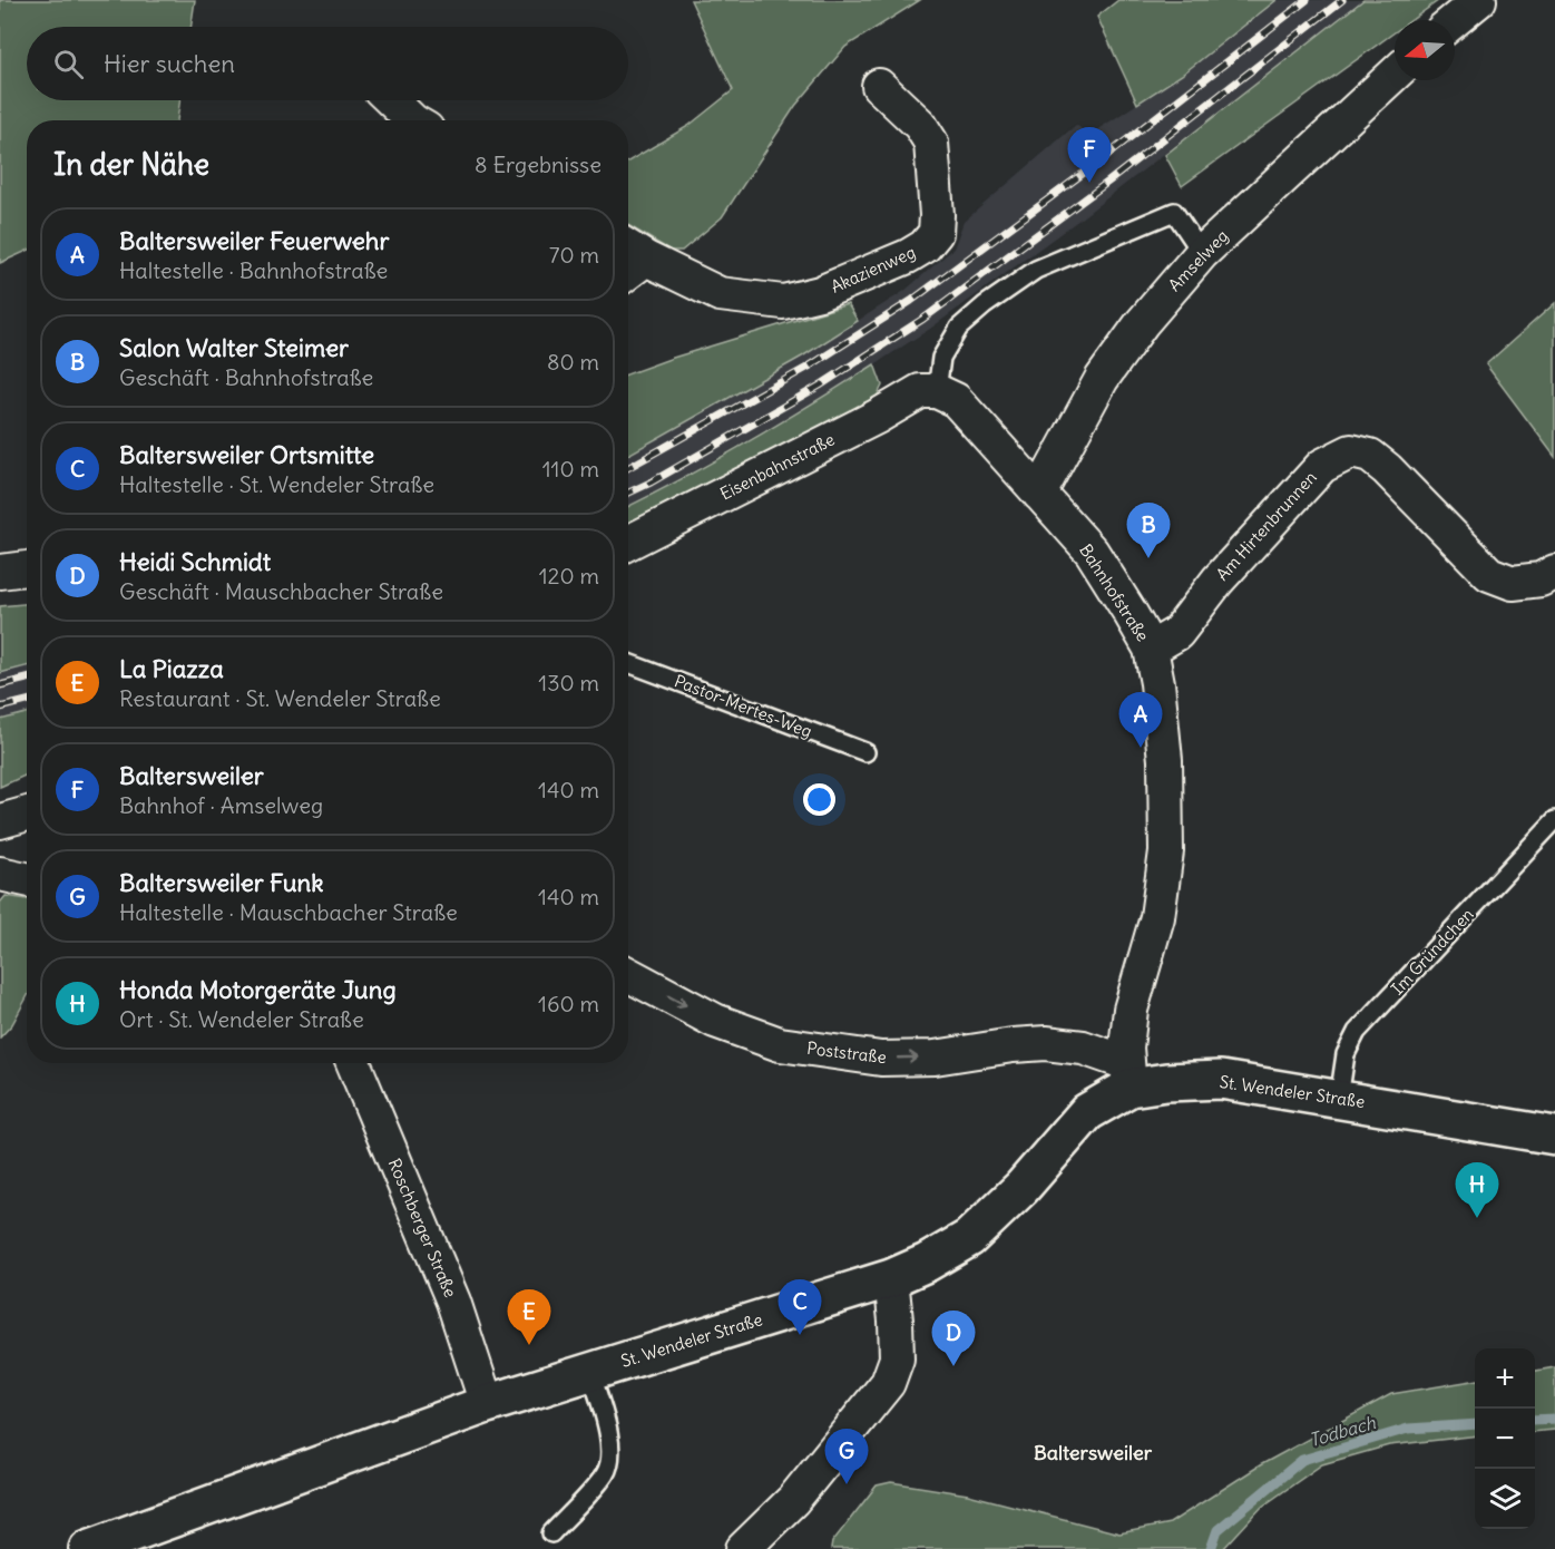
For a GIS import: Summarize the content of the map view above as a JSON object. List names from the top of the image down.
{
  "streets": {
    "main road": ["St. Wendeler Straße"],
    "street": [
      "Amselweg",
      "Akazienweg",
      "Eisenbahnstraße",
      "Am Hirtenbrunnen",
      "Bahnhofstraße",
      "Poststraße",
      "Roschberger Straße"
    ],
    "lane": ["Pastor-Mertes-Weg", "Im Gründchen"]
  },
  "crossings": [
    ["Amselweg", "Bahnhofstraße"],
    ["Eisenbahnstraße", "Bahnhofstraße"],
    ["Am Hirtenbrunnen", "Bahnhofstraße"],
    ["Bahnhofstraße", "Poststraße"],
    ["Bahnhofstraße", "St. Wendeler Straße"],
    ["Im Gründchen", "St. Wendeler Straße"],
    ["Poststraße", "St. Wendeler Straße"],
    ["St. Wendeler Straße", "Roschberger Straße"]
  ],
  "one_way": ["Poststraße"],
  "districts": ["Baltersweiler"],
  "water": ["Todbach"],
  "north": "left",
  "page": {
    "search": "Hier suchen",
    "heading": ["In der Nähe", "8 Ergebnisse"],
    "pins": [
      "F",
      "B",
      "A",
      "H",
      "C",
      "E",
      "D",
      "G"
    ],
    "list": [
      {
        "mark": "A",
        "name": "Baltersweiler Feuerwehr",
        "note": "Haltestelle · Bahnhofstraße",
        "value": "70 m"
      },
      {
        "mark": "B",
        "name": "Salon Walter Steimer",
        "note": "Geschäft · Bahnhofstraße",
        "value": "80 m"
      },
      {
        "mark": "C",
        "name": "Baltersweiler Ortsmitte",
        "note": "Haltestelle · St. Wendeler Straße",
        "value": "110 m"
      },
      {
        "mark": "D",
        "name": "Heidi Schmidt",
        "note": "Geschäft · Mauschbacher Straße",
        "value": "120 m"
      },
      {
        "mark": "E",
        "name": "La Piazza",
        "note": "Restaurant · St. Wendeler Straße",
        "value": "130 m"
      },
      {
        "mark": "F",
        "name": "Baltersweiler",
        "note": "Bahnhof · Amselweg",
        "value": "140 m"
      },
      {
        "mark": "G",
        "name": "Baltersweiler Funk",
        "note": "Haltestelle · Mauschbacher Straße",
        "value": "140 m"
      },
      {
        "mark": "H",
        "name": "Honda Motorgeräte Jung",
        "note": "Ort · St. Wendeler Straße",
        "value": "160 m"
      }
    ],
    "map_buttons": ["+", "−"]
  }
}
